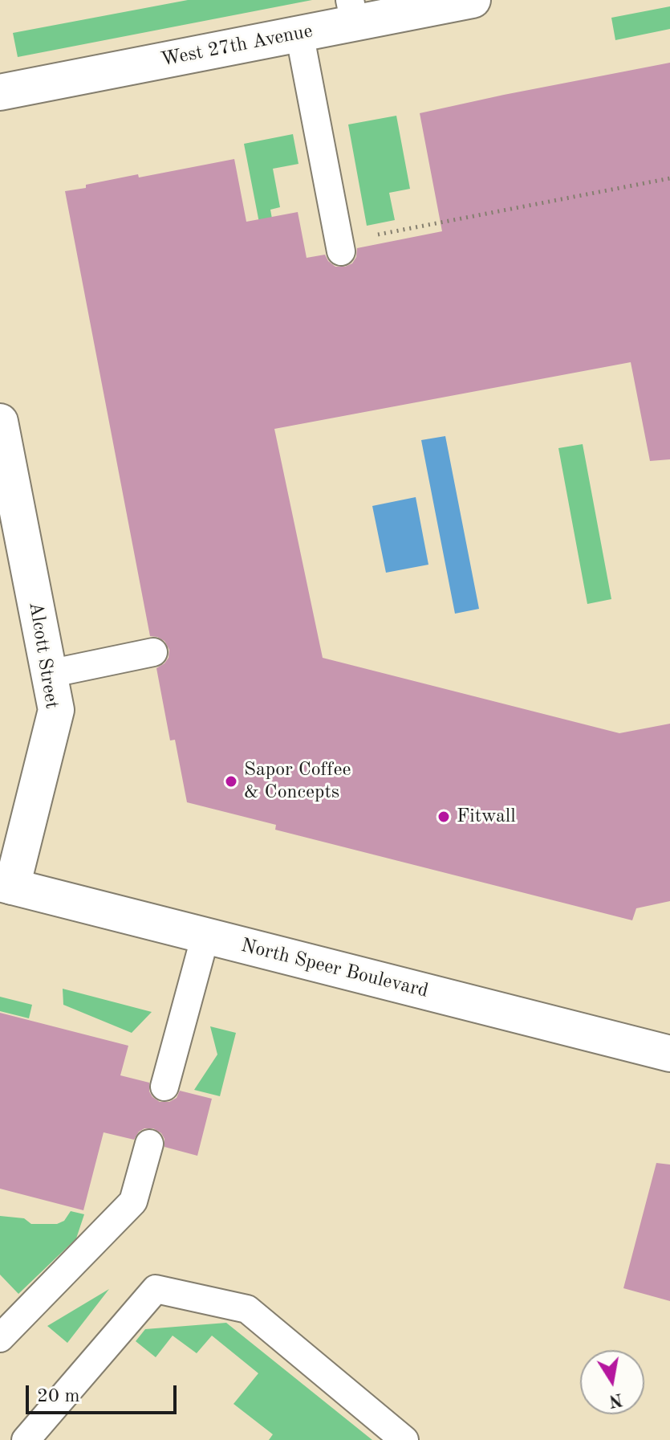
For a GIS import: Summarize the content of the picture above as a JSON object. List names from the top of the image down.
{
  "streets": {
    "street": ["West 27th Avenue", "Alcott Street", "North Speer Boulevard"]
  },
  "crossings": [
    ["Alcott Street", "North Speer Boulevard"]
  ],
  "places": ["Sapor Coffee & Concepts", "Fitwall"],
  "scale_bar": "20 m",
  "north": "bottom"
}
